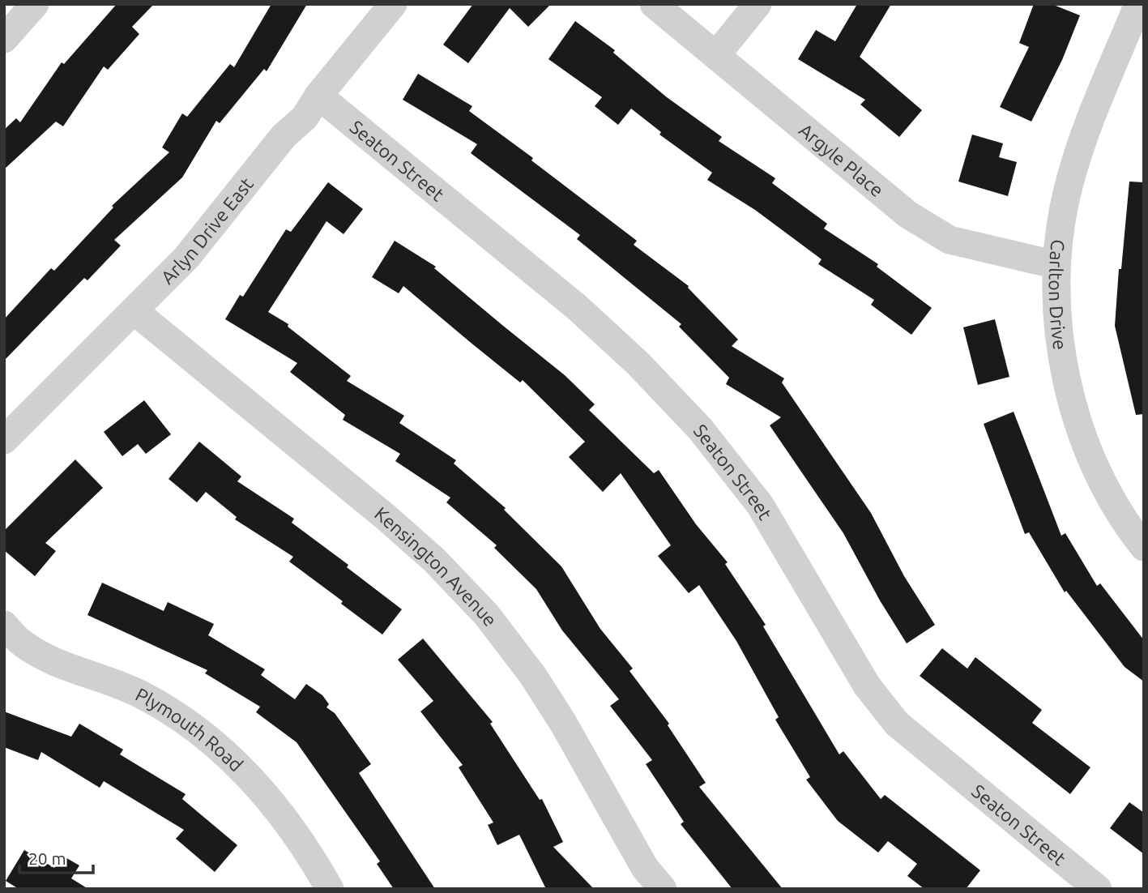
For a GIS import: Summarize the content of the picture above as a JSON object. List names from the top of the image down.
{
  "streets": {
    "street": [
      "Argyle Place",
      "Seaton Street",
      "Arlyn Drive East",
      "Carlton Drive",
      "Kensington Avenue",
      "Plymouth Road"
    ]
  },
  "crossings": [
    ["Argyle Place", "Carlton Drive"],
    ["Seaton Street", "Arlyn Drive East"],
    ["Arlyn Drive East", "Kensington Avenue"]
  ],
  "scale_bar": "20 m"
}
